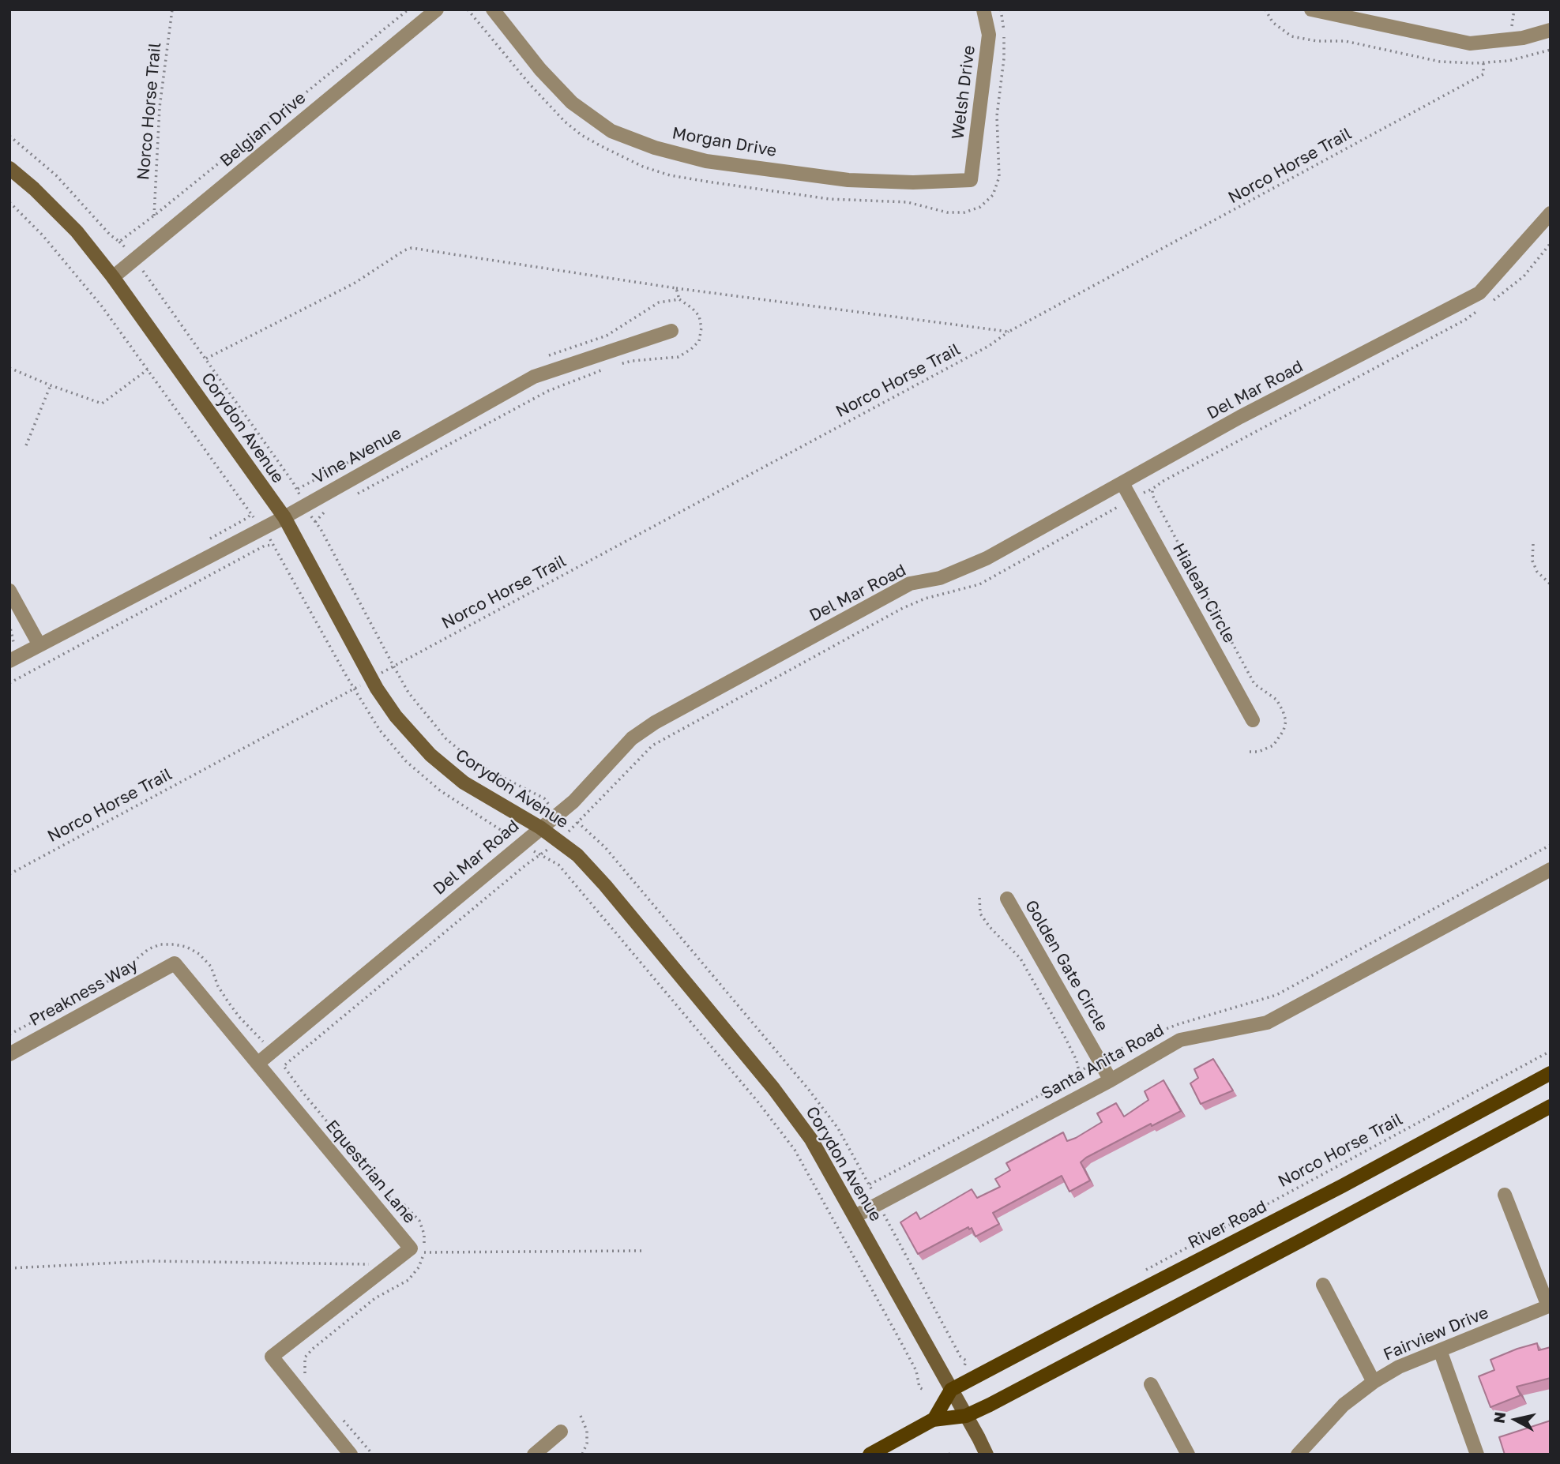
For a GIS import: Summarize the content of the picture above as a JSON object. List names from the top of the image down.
{
  "streets": {
    "main road": ["Corydon Avenue", "River Road"],
    "street": [
      "Welsh Drive",
      "Belgian Drive",
      "Morgan Drive",
      "Del Mar Road",
      "Vine Avenue",
      "Hialeah Circle",
      "Golden Gate Circle",
      "Preakness Way",
      "Santa Anita Road",
      "Equestrian Lane",
      "Fairview Drive"
    ],
    "path": ["Norco Horse Trail"]
  },
  "crossings": [
    ["Welsh Drive", "Morgan Drive"],
    ["Norco Horse Trail", "Corydon Avenue"],
    ["Belgian Drive", "Corydon Avenue"],
    ["Del Mar Road", "Corydon Avenue"],
    ["Del Mar Road", "Hialeah Circle"],
    ["Del Mar Road", "Equestrian Lane"],
    ["Corydon Avenue", "Vine Avenue"],
    ["Corydon Avenue", "Santa Anita Road"],
    ["Corydon Avenue", "River Road"],
    ["Golden Gate Circle", "Santa Anita Road"],
    ["Preakness Way", "Equestrian Lane"]
  ],
  "north": "left"
}
